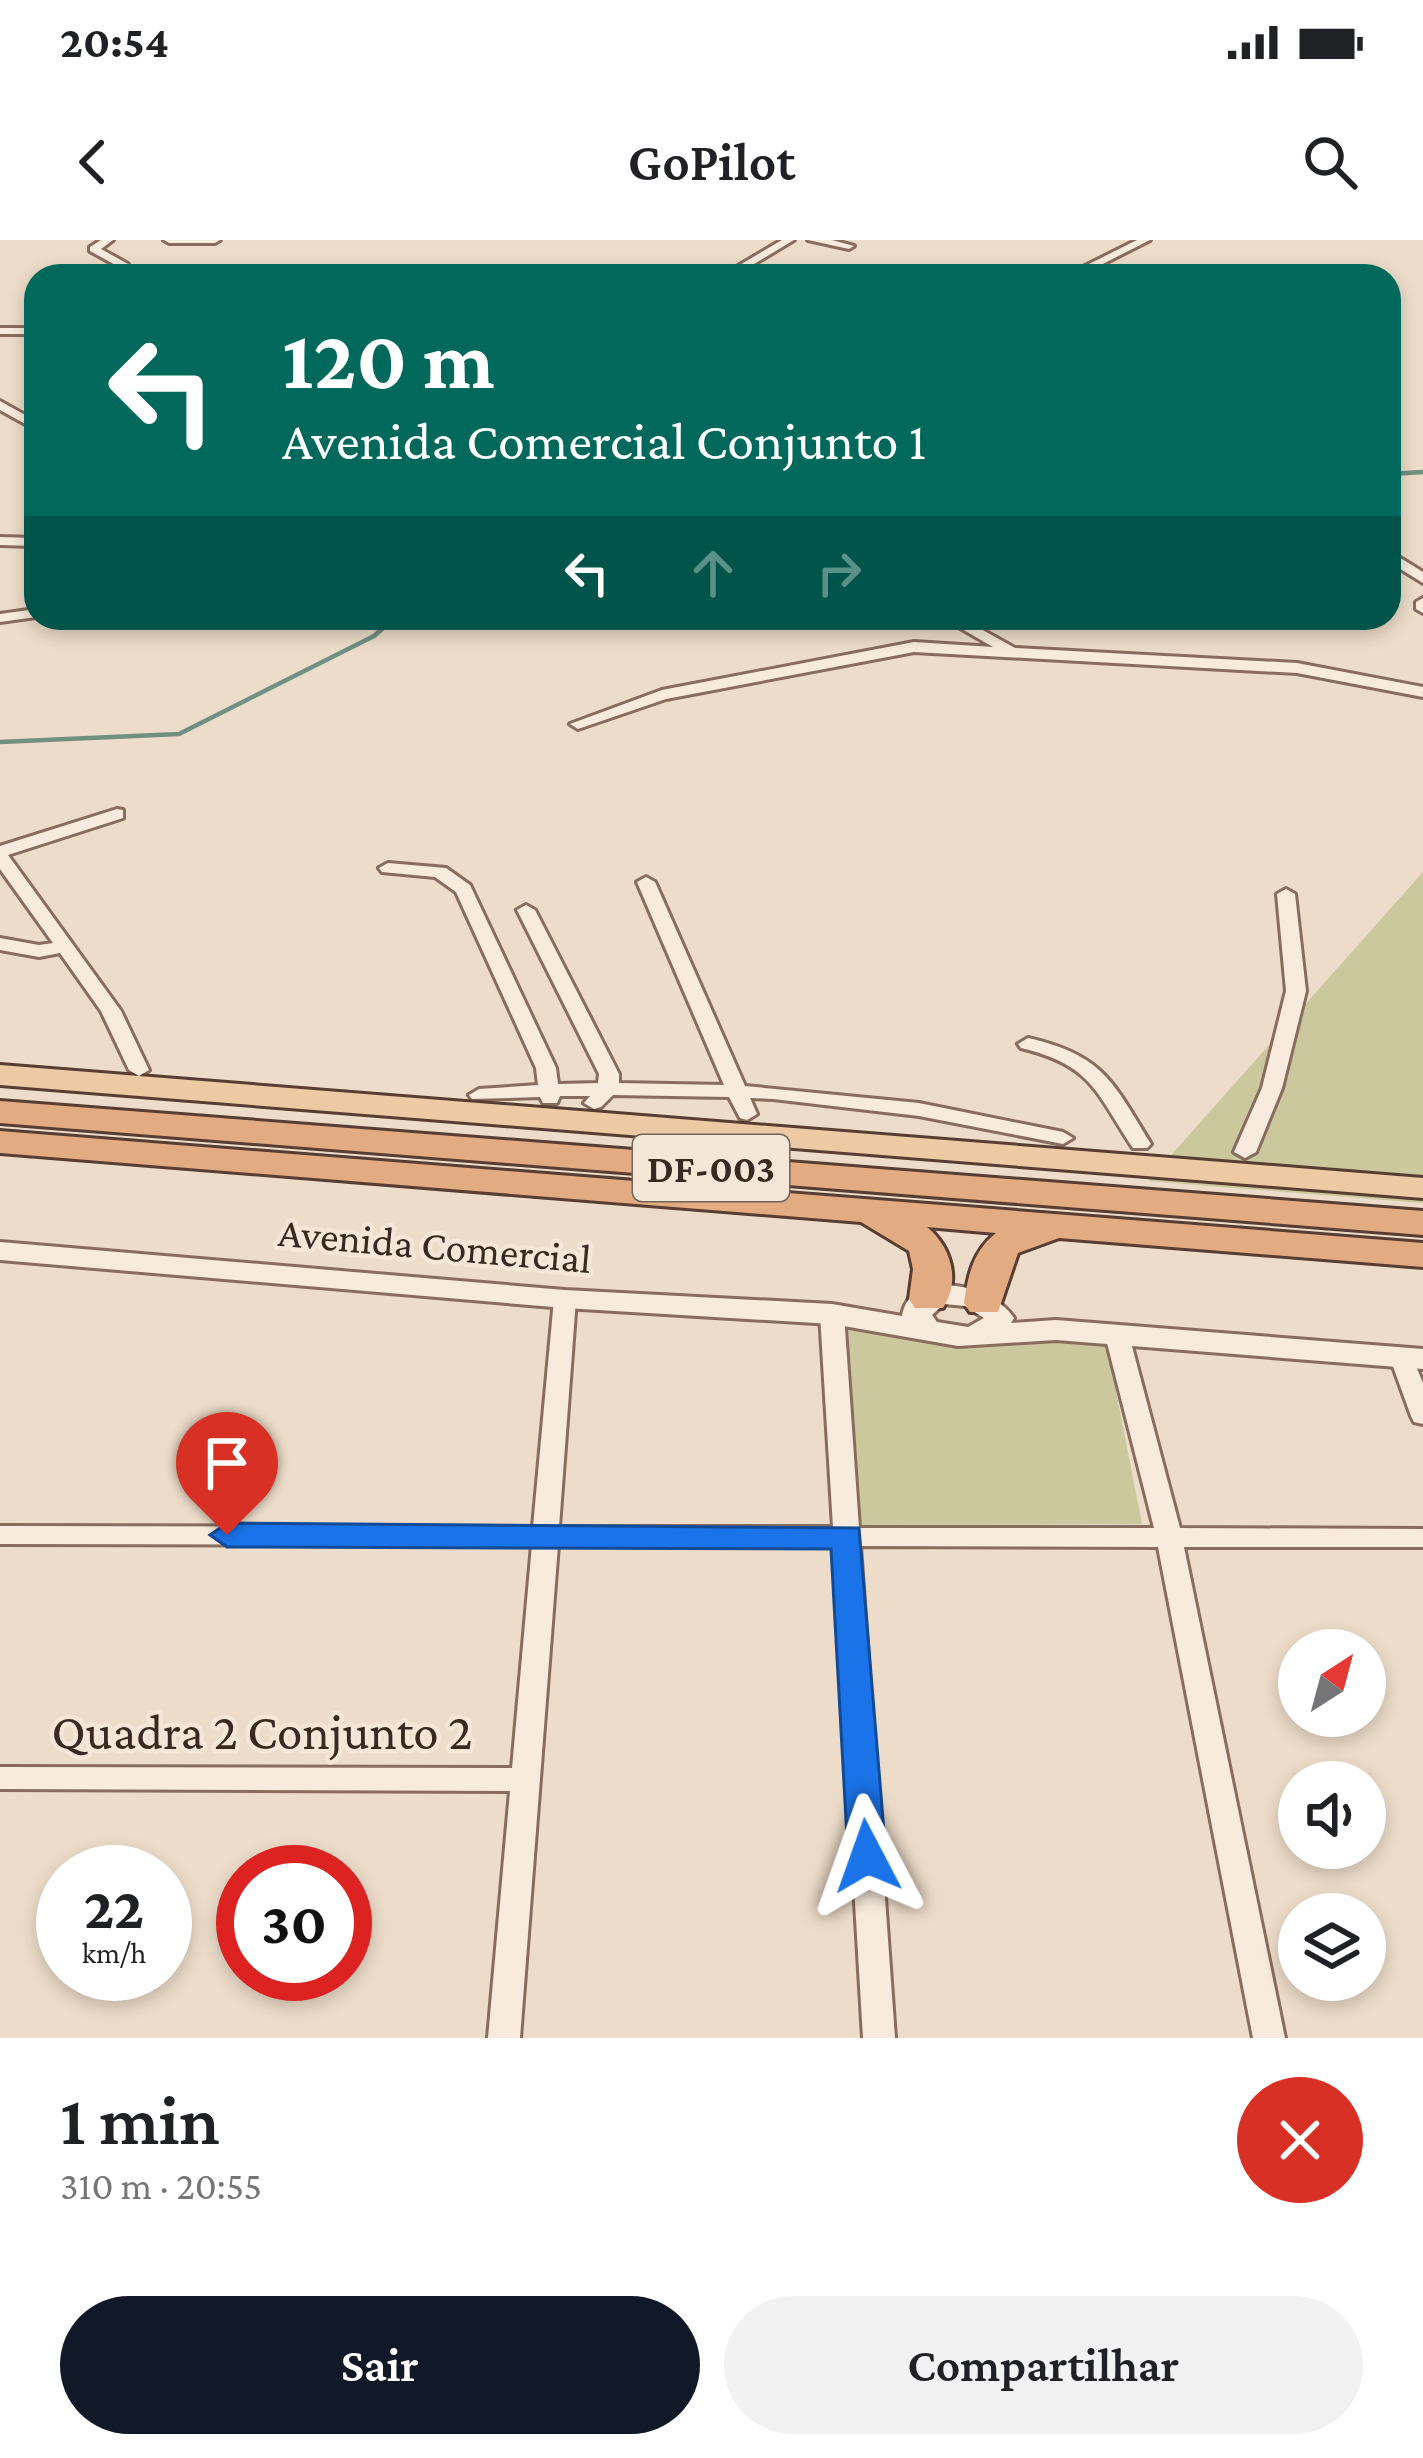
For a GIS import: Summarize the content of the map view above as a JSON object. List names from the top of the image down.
{
  "streets": {
    "highway": ["DF-003"],
    "street": ["Avenida Comercial", "Quadra 2 Conjunto 2"]
  },
  "north": "top right",
  "page": {
    "status": "20:54",
    "header": "GoPilot",
    "turn": ["120 m", "Avenida Comercial Conjunto 1"],
    "speed": "22 km/h",
    "limit": "30",
    "heading": ["1 min", "310 m · 20:55"],
    "buttons": ["Sair", "Compartilhar"]
  }
}
